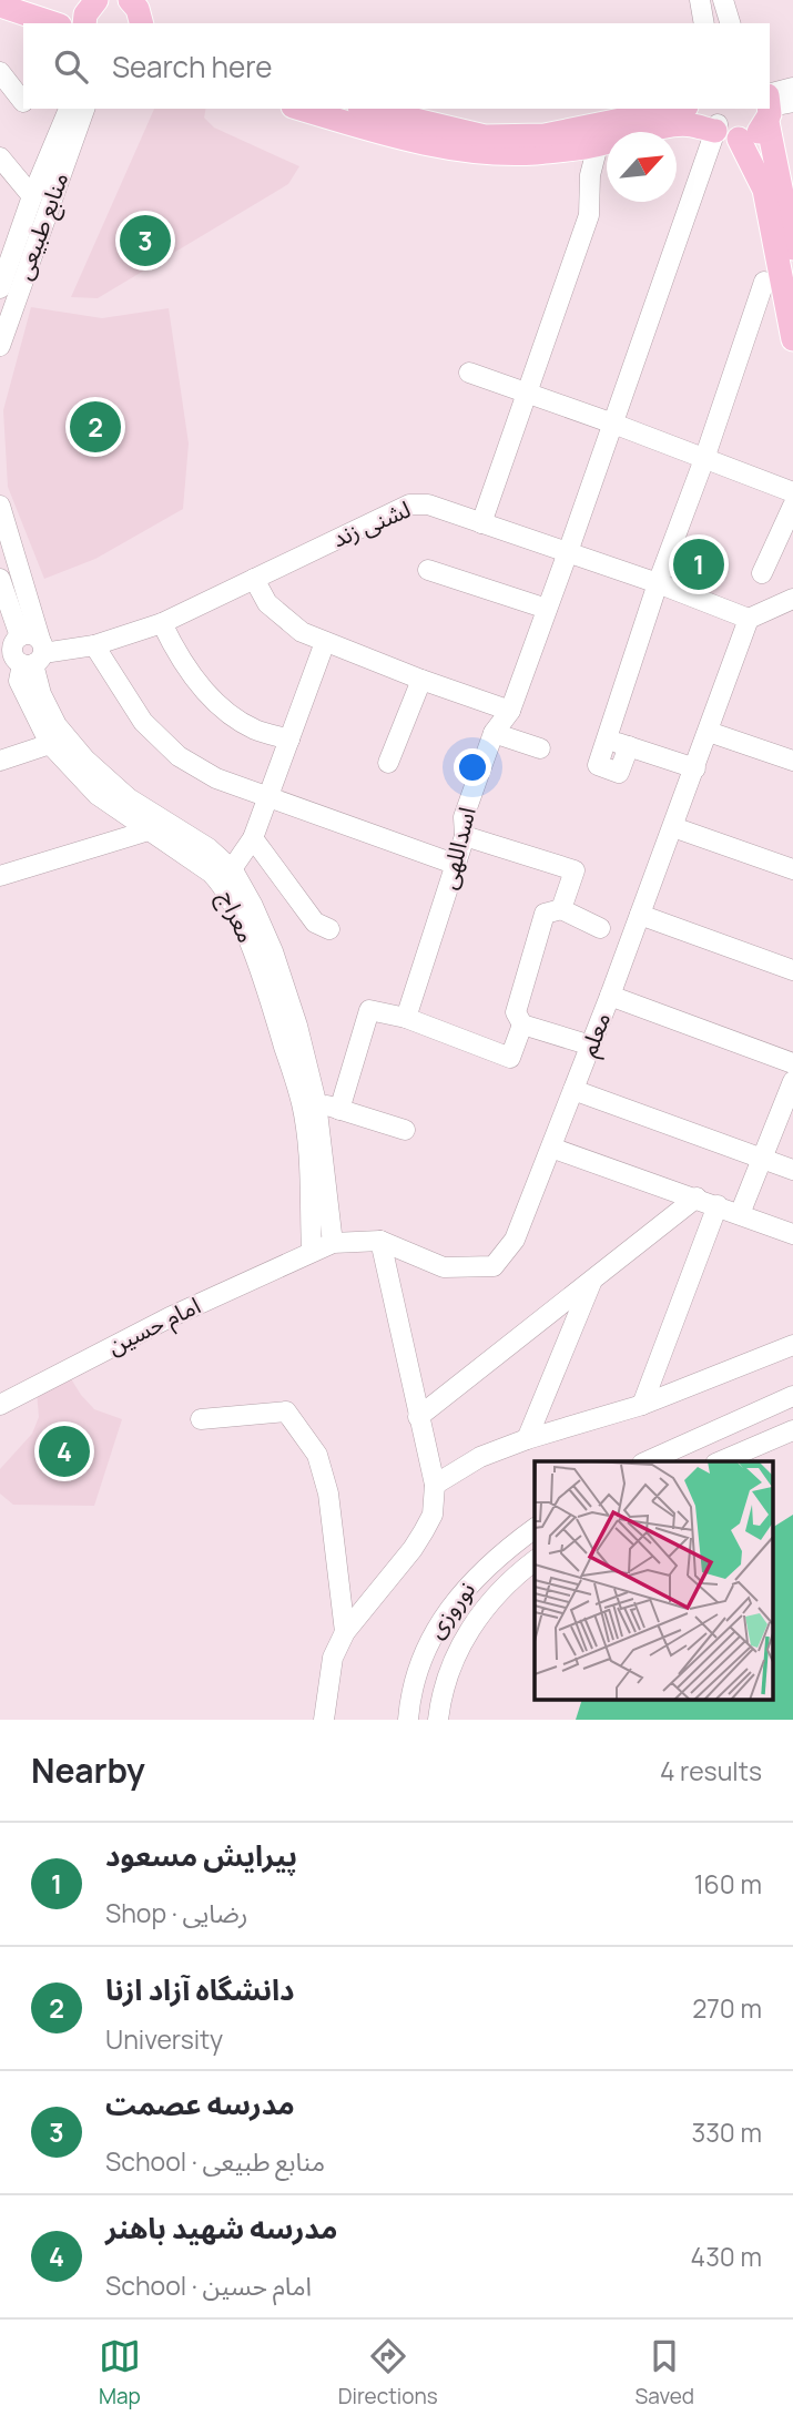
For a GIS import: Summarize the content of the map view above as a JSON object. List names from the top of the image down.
{
  "streets": {
    "street": [
      "منابع طبیعی",
      "لشنی زند",
      "اسداللهی",
      "معراج",
      "معلم",
      "امام حسین",
      "نوروزی"
    ]
  },
  "crossings": [
    ["لشنی زند", "اسداللهی"],
    ["لشنی زند", "معراج"],
    ["لشنی زند", "معلم"],
    ["معراج", "معلم"],
    ["معراج", "امام حسین"],
    ["معلم", "امام حسین"]
  ],
  "north": "top right",
  "page": {
    "search": "Search here",
    "pins": [
      "3",
      "2",
      "1",
      "4"
    ],
    "heading": ["Nearby", "4 results"],
    "list": [
      {
        "mark": "1",
        "name": "پیرایش مسعود",
        "note": "Shop · رضایی",
        "value": "160 m"
      },
      {
        "mark": "2",
        "name": "دانشگاه آزاد ازنا",
        "note": "University",
        "value": "270 m"
      },
      {
        "mark": "3",
        "name": "مدرسه عصمت",
        "note": "School · منابع طبیعی",
        "value": "330 m"
      },
      {
        "mark": "4",
        "name": "مدرسه شهید باهنر",
        "note": "School · امام حسین",
        "value": "430 m"
      }
    ],
    "nav": ["Map", "Directions", "Saved"]
  }
}
